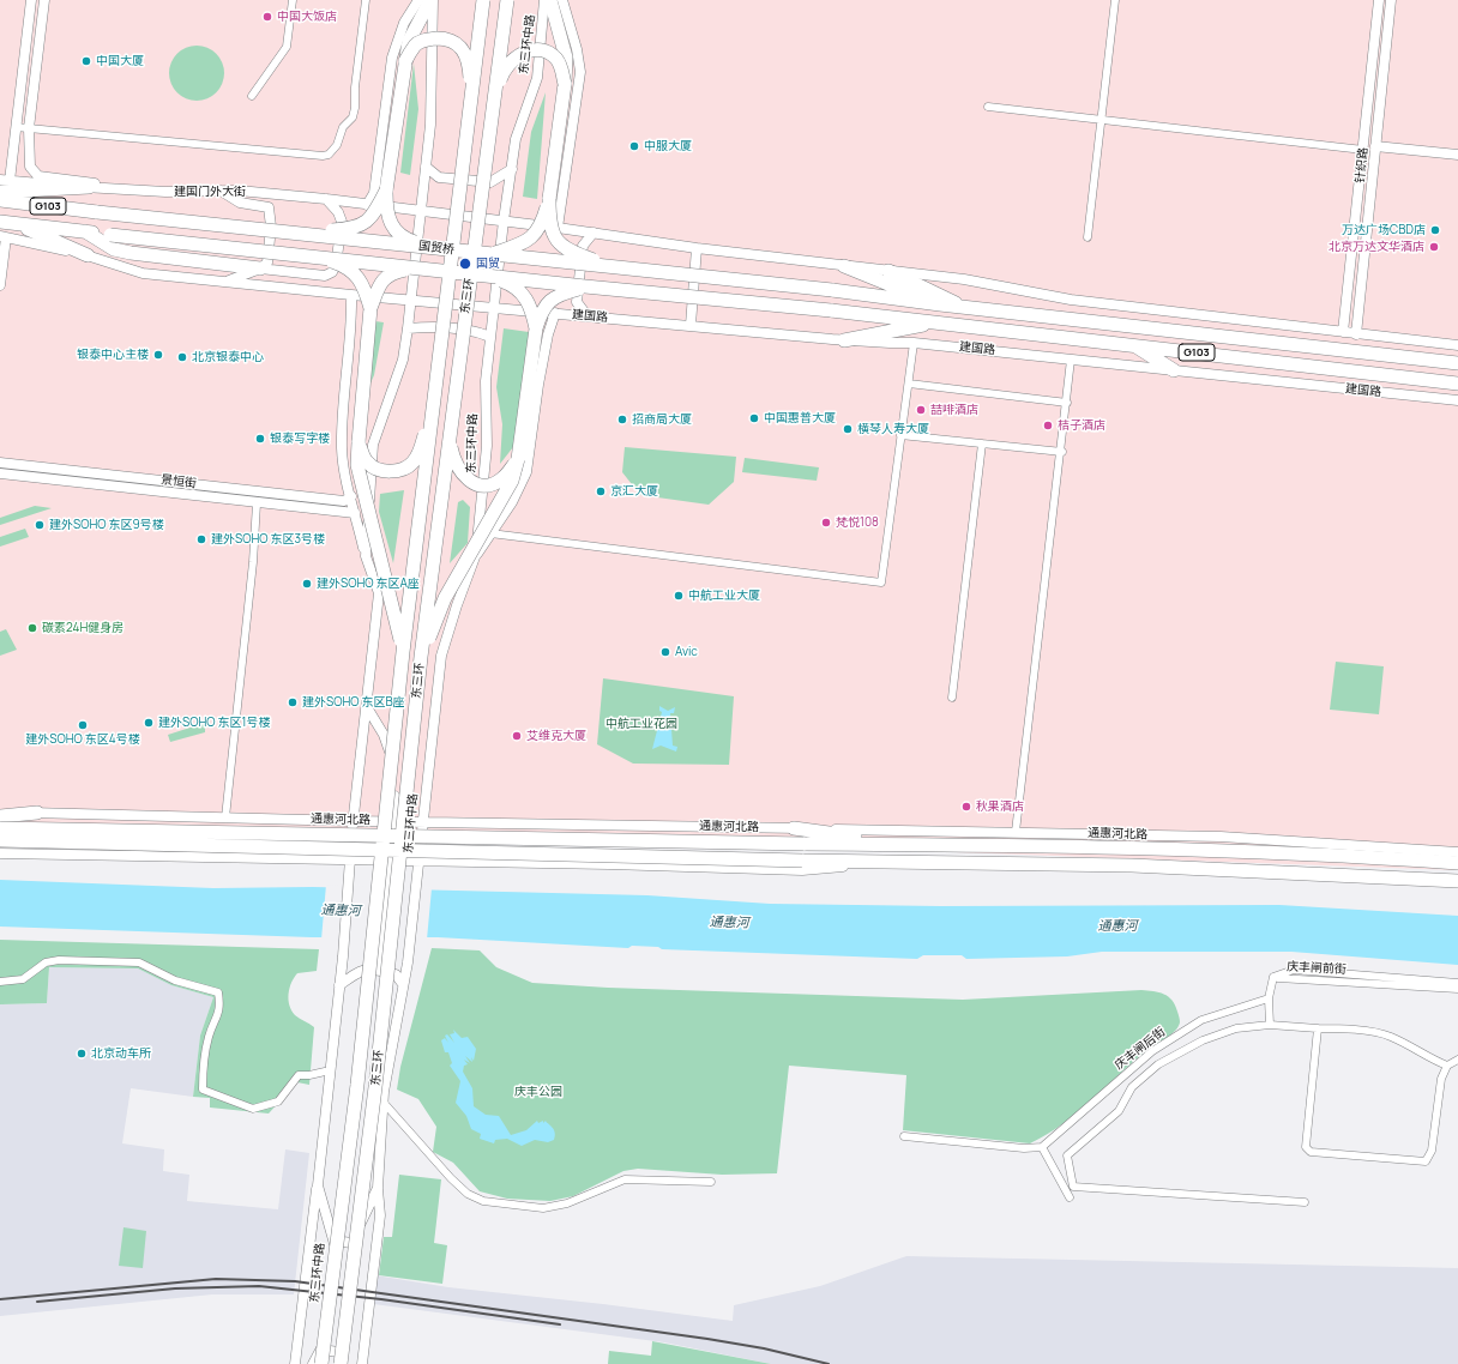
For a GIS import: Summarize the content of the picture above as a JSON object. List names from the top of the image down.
{
  "streets": {
    "highway": [
      "G103",
      "国贸桥",
      "东三环",
      "建国路",
      "通惠河北路"
    ],
    "street": [
      "东三环中路",
      "针织路",
      "建国门外大街",
      "景恒街",
      "庆丰闸前街",
      "庆丰闸后街"
    ]
  },
  "crossings": [
    ["东三环中路", "建国门外大街"],
    ["东三环中路", "建国路"],
    ["东三环中路", "通惠河北路"],
    ["G103", "国贸桥"],
    ["国贸桥", "建国路"]
  ],
  "water": ["通惠河"],
  "parks": ["中航工业花园", "庆丰公园"],
  "places": [
    "中国大饭店",
    "中国大厦",
    "中服大厦",
    "万达广场CBD店",
    "北京万达文华酒店",
    "国贸",
    "银泰中心主楼",
    "北京银泰中心",
    "喆啡酒店",
    "中国惠普大厦",
    "招商局大厦",
    "桔子酒店",
    "横琴人寿大厦",
    "银泰写字楼",
    "京汇大厦",
    "梵悦108",
    "建外SOHO 东区9号楼",
    "建外SOHO 东区3号楼",
    "建外SOHO 东区A座",
    "中航工业大厦",
    "碳素24H健身房",
    "Avic",
    "建外SOHO 东区B座",
    "建外SOHO 东区1号楼",
    "建外SOHO 东区4号楼",
    "艾维克大厦",
    "秋果酒店",
    "北京动车所"
  ]
}
